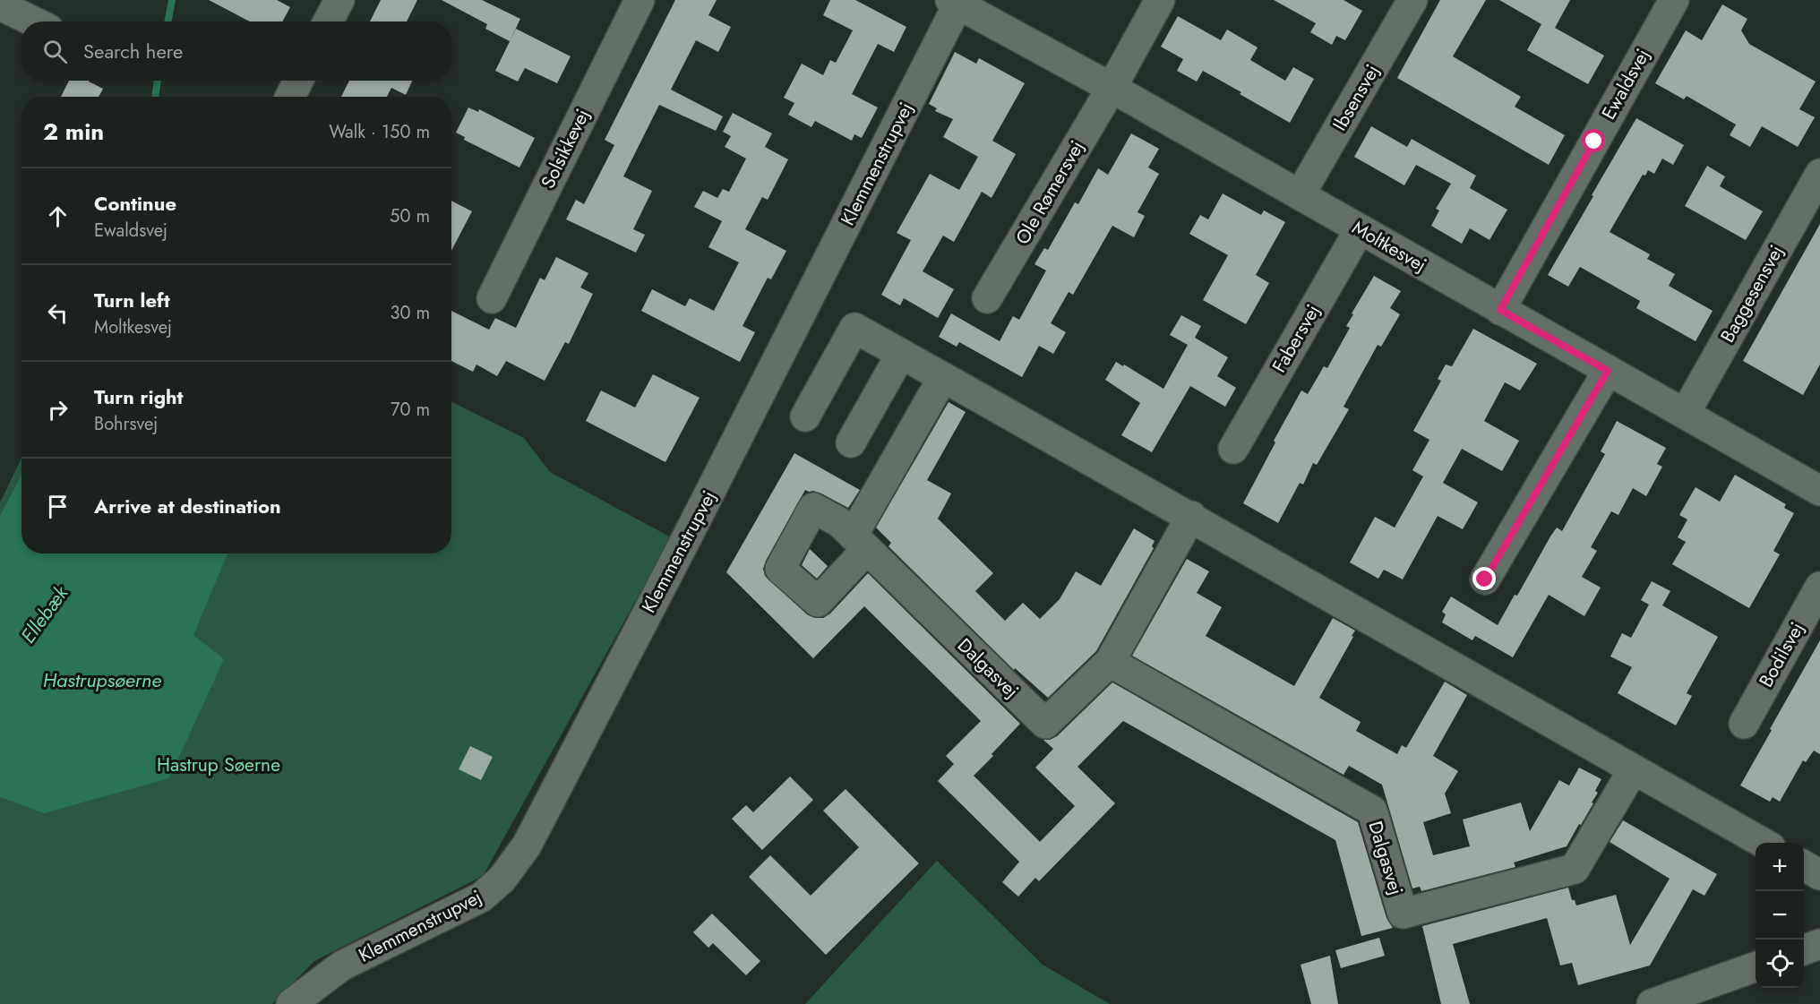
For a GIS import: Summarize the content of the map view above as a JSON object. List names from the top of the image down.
{
  "streets": {
    "street": [
      "Ewaldsvej",
      "Ibsensvej",
      "Solsikkevej",
      "Klemmenstrupvej",
      "Ole Rømersvej",
      "Moltkesvej",
      "Baggesensvej",
      "Fabersvej",
      "Bodilsvej",
      "Dalgasvej"
    ]
  },
  "crossings": [
    ["Ewaldsvej", "Moltkesvej"],
    ["Ibsensvej", "Moltkesvej"],
    ["Klemmenstrupvej", "Moltkesvej"],
    ["Ole Rømersvej", "Moltkesvej"],
    ["Moltkesvej", "Baggesensvej"],
    ["Moltkesvej", "Fabersvej"]
  ],
  "water": ["Ellebæk", "Hastrupsøerne"],
  "parks": ["Hastrup Søerne"],
  "page": {
    "search": "Search here",
    "heading": ["2 min", "Walk · 150 m"],
    "list": [
      ["Continue", "Ewaldsvej", "50 m"],
      ["Turn left", "Moltkesvej", "30 m"],
      ["Turn right", "Bohrsvej", "70 m"],
      "Arrive at destination"
    ],
    "map_buttons": ["+", "−"]
  }
}
